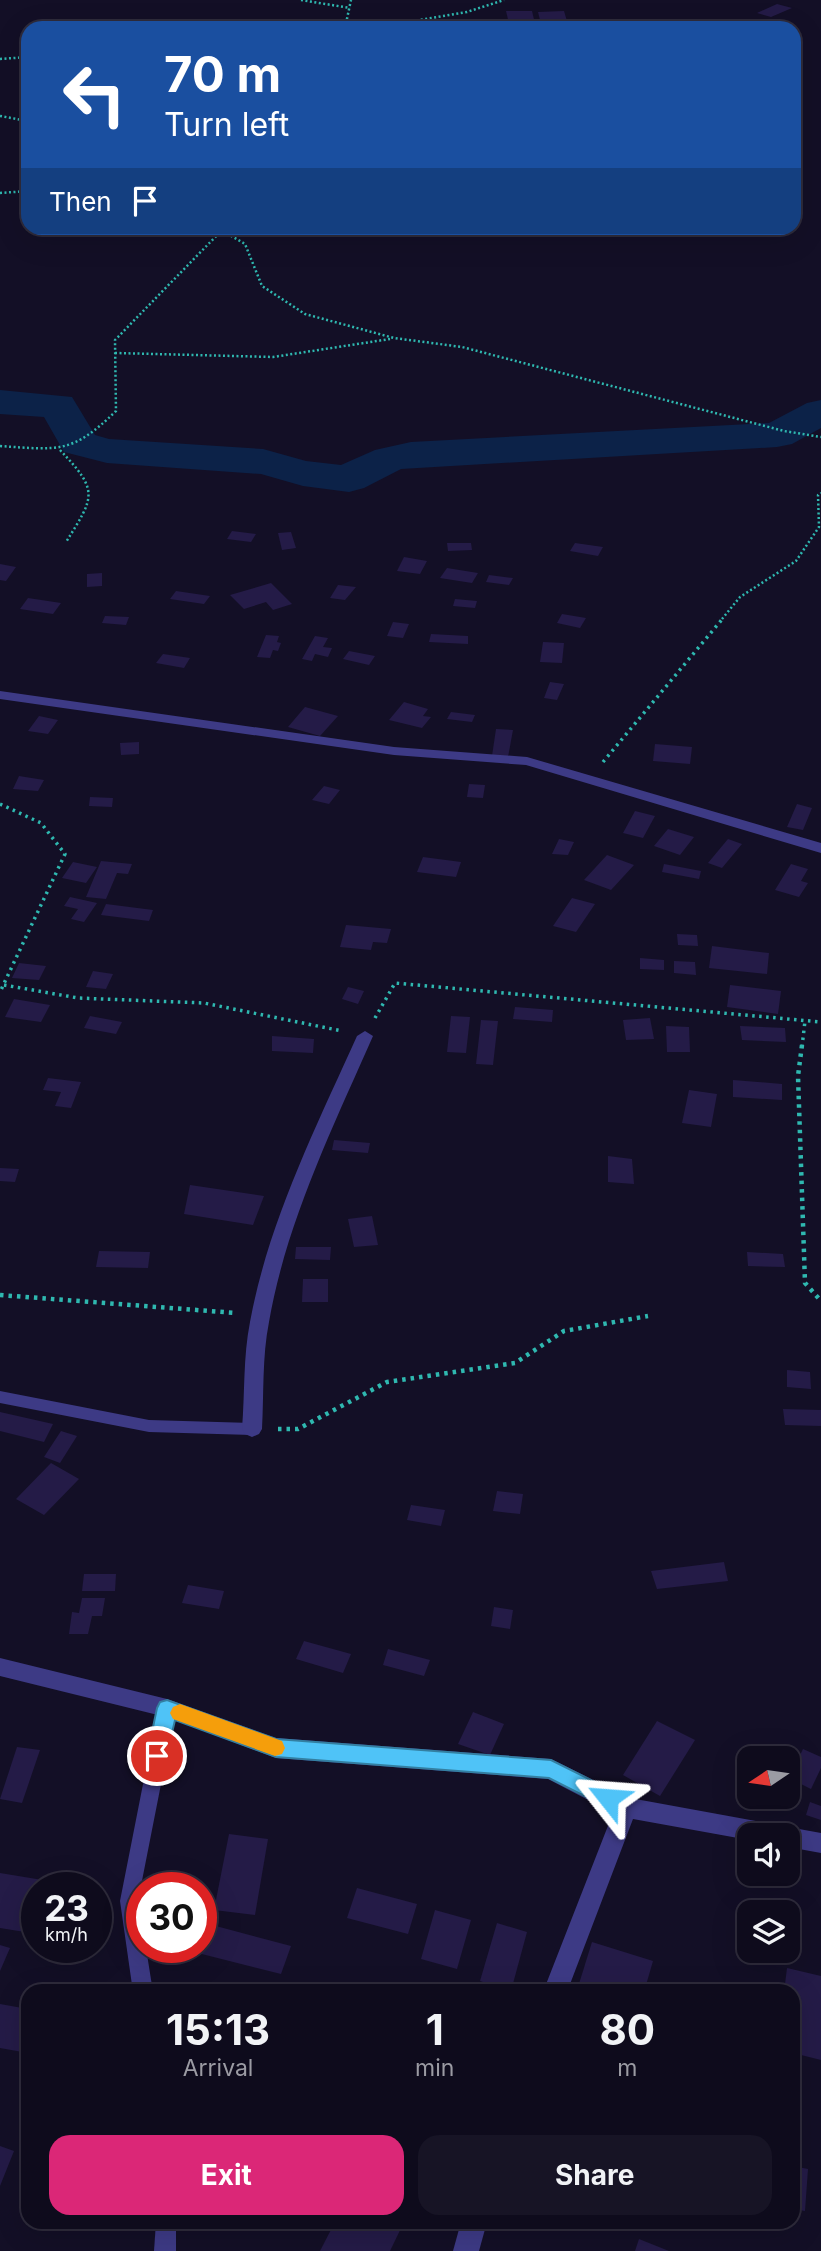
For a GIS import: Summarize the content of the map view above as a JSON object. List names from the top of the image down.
{
  "north": "left",
  "page": {
    "turn": ["70 m", "Turn left"],
    "then": "Then",
    "speed": "23 km/h",
    "limit": "30",
    "eta": [
      "15:13",
      "Arrival",
      "1",
      "min",
      "80",
      "m"
    ],
    "buttons": ["Exit", "Share"]
  }
}
